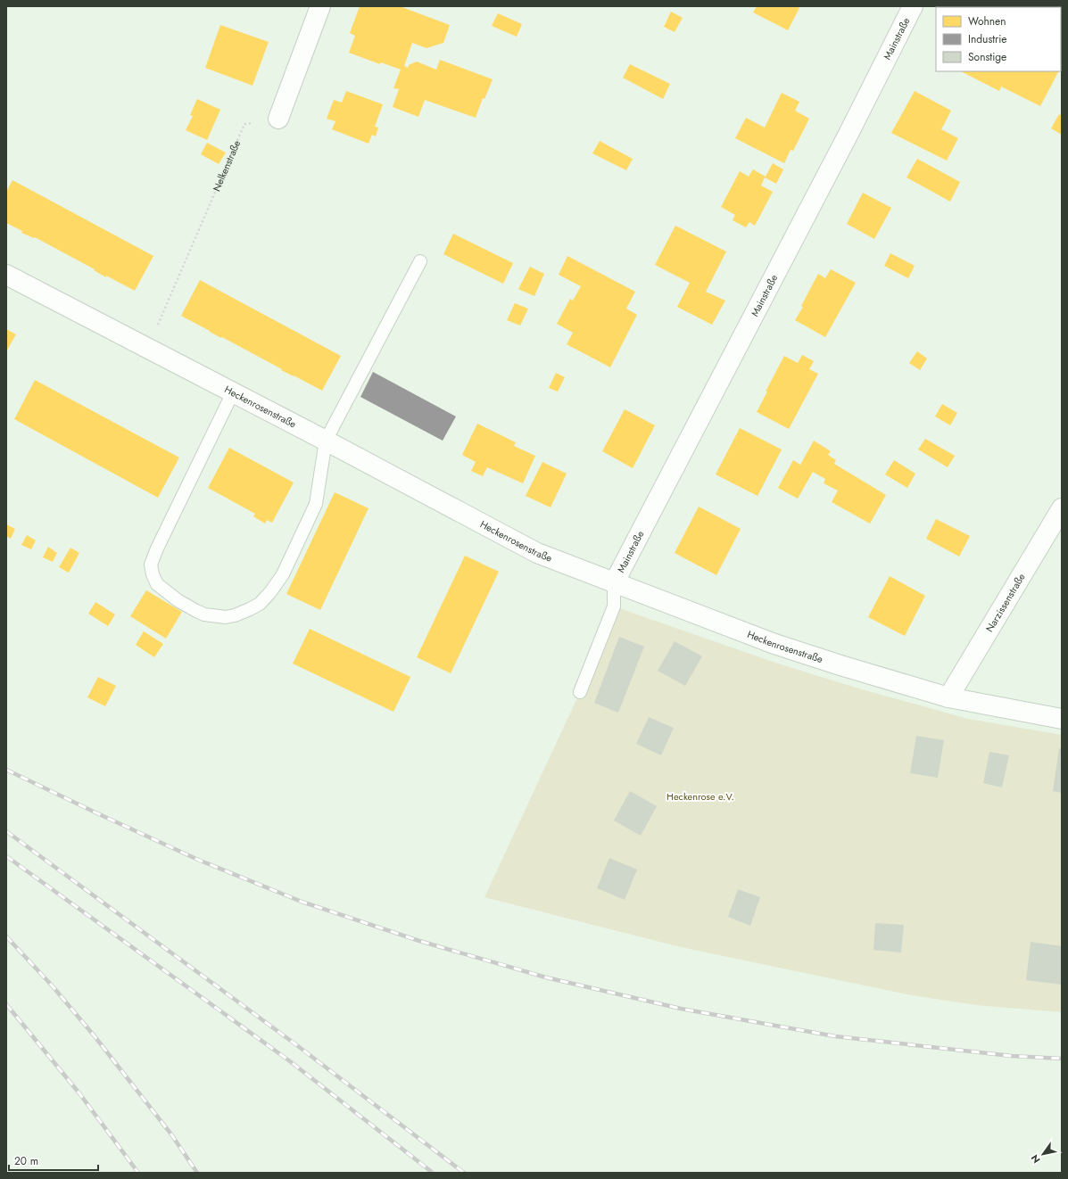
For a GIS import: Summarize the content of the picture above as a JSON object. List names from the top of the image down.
{
  "streets": {
    "street": ["Mainstraße", "Heckenrosenstraße", "Narzissenstraße"],
    "path": ["Nelkenstraße"]
  },
  "crossings": [
    ["Mainstraße", "Heckenrosenstraße"],
    ["Nelkenstraße", "Heckenrosenstraße"],
    ["Heckenrosenstraße", "Narzissenstraße"]
  ],
  "parks": ["Heckenrose e.V."],
  "legend": ["Wohnen", "Industrie", "Sonstige"],
  "scale_bar": "20 m",
  "north": "bottom left"
}
